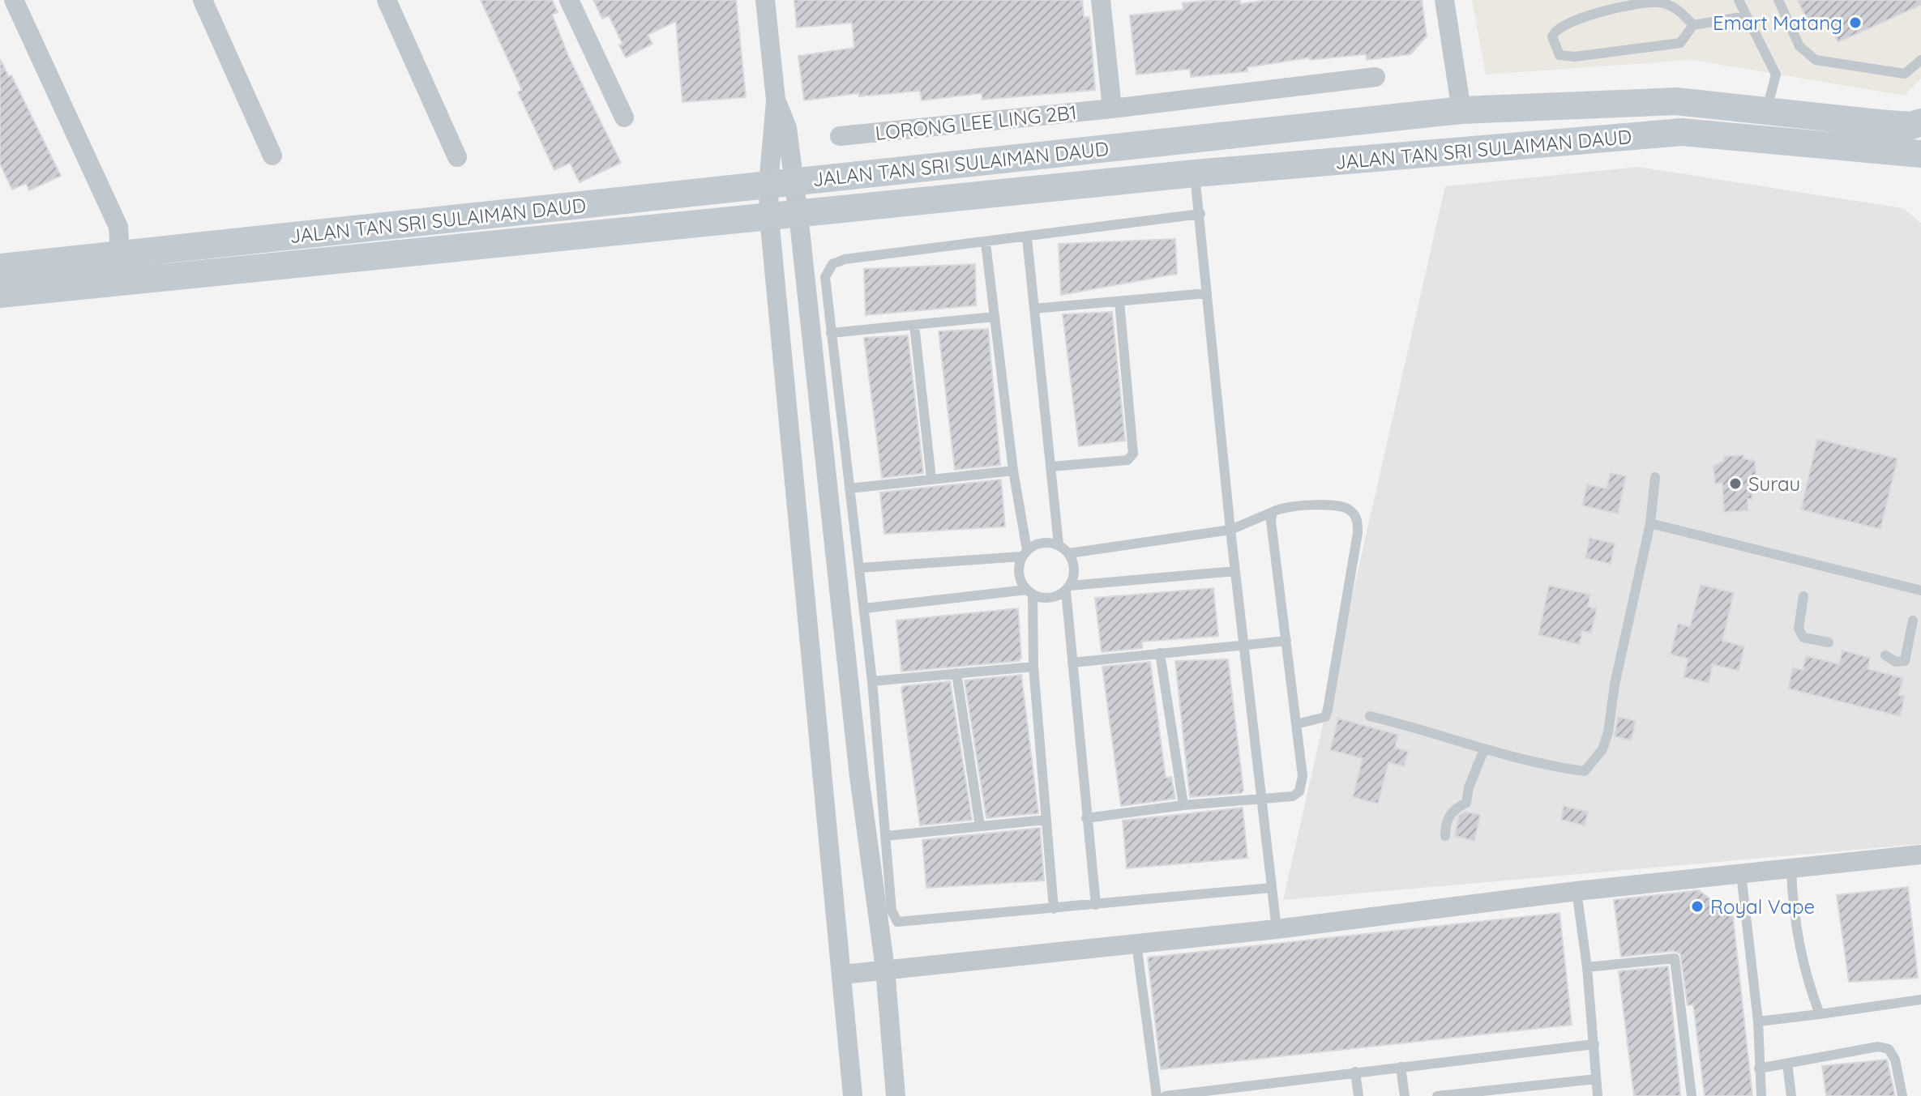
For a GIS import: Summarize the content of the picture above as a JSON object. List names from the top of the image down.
{
  "streets": {
    "main road": ["JALAN TAN SRI SULAIMAN DAUD"],
    "street": ["LORONG LEE LING 2B1"]
  },
  "places": ["Emart Matang", "Surau", "Royal Vape"]
}
